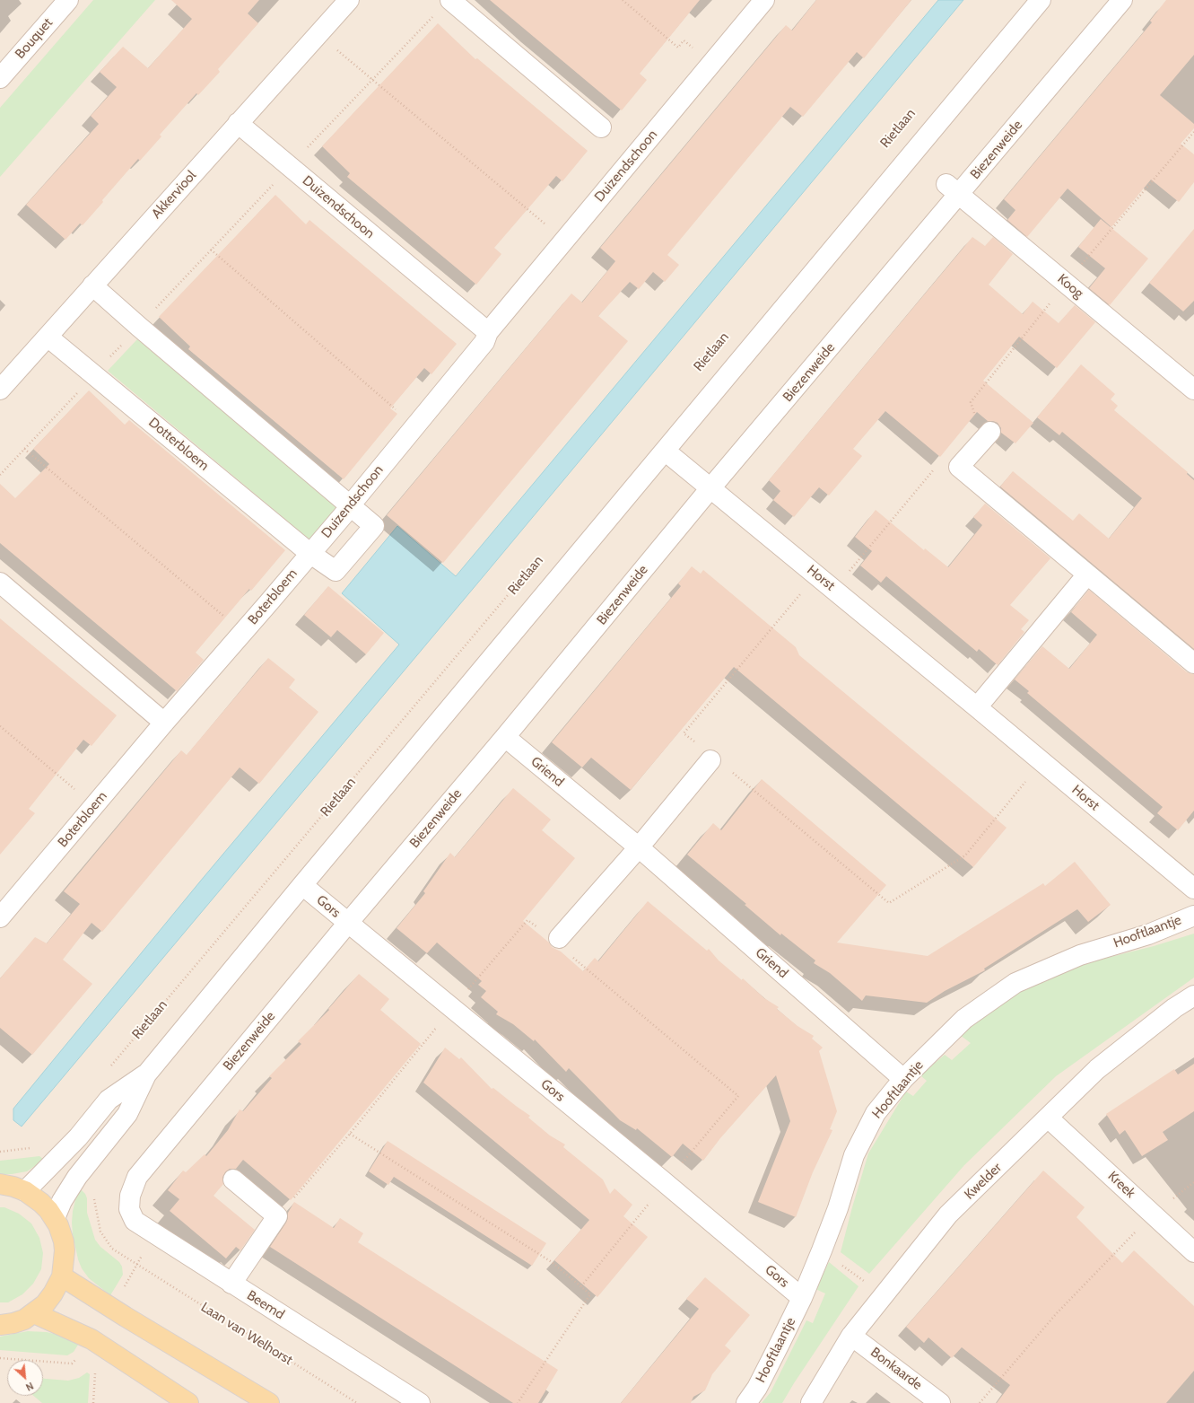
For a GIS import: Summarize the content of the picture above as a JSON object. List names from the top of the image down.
{
  "streets": {
    "street": [
      "Bouquet",
      "Rietlaan",
      "Biezenweide",
      "Duizendschoon",
      "Akkerviool",
      "Koog",
      "Dotterbloem",
      "Horst",
      "Boterbloem",
      "Griend",
      "Gors",
      "Hooftlaantje",
      "Kwelder",
      "Kreek",
      "Beemd",
      "Bonkaarde"
    ],
    "path": ["Laan van Welhorst"]
  },
  "crossings": [
    ["Rietlaan", "Horst"],
    ["Rietlaan", "Gors"],
    ["Biezenweide", "Koog"],
    ["Biezenweide", "Horst"],
    ["Biezenweide", "Griend"],
    ["Biezenweide", "Gors"],
    ["Biezenweide", "Beemd"],
    ["Duizendschoon", "Akkerviool"],
    ["Duizendschoon", "Dotterbloem"],
    ["Duizendschoon", "Boterbloem"],
    ["Akkerviool", "Dotterbloem"],
    ["Dotterbloem", "Boterbloem"],
    ["Griend", "Hooftlaantje"],
    ["Gors", "Hooftlaantje"],
    ["Kwelder", "Kreek"],
    ["Kwelder", "Bonkaarde"]
  ],
  "north": "bottom right"
}
